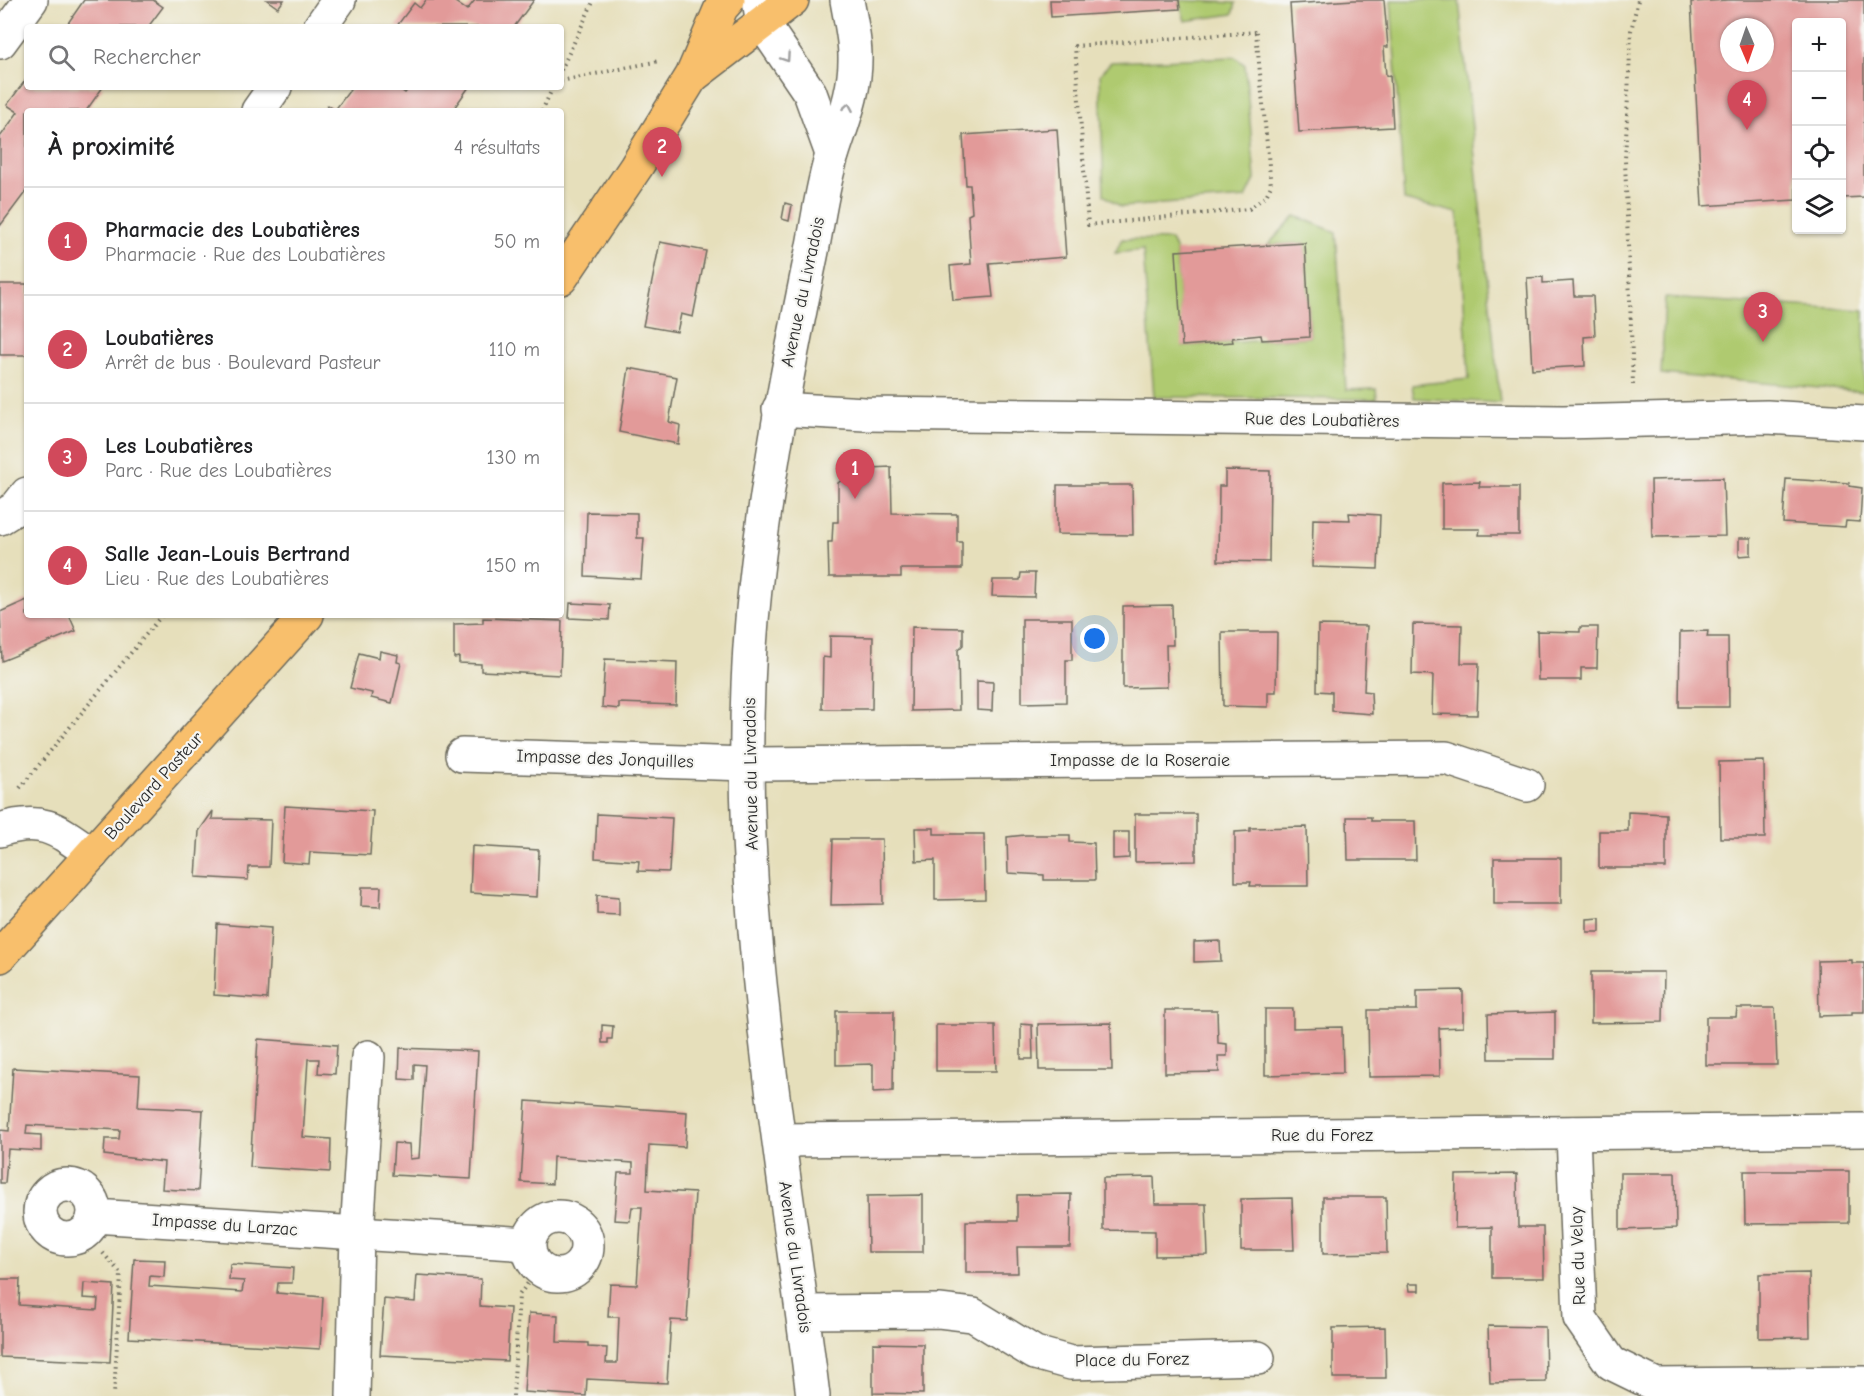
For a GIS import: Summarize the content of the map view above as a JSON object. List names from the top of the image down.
{
  "streets": {
    "main road": ["Boulevard Pasteur"],
    "street": [
      "Avenue du Livradois",
      "Rue des Loubatières",
      "Impasse des Jonquilles",
      "Impasse de la Roseraie",
      "Rue du Forez",
      "Impasse du Larzac",
      "Rue du Velay",
      "Place du Forez"
    ]
  },
  "crossings": [
    ["Avenue du Livradois", "Rue des Loubatières"],
    ["Avenue du Livradois", "Impasse des Jonquilles"],
    ["Avenue du Livradois", "Impasse de la Roseraie"],
    ["Avenue du Livradois", "Rue du Forez"],
    ["Avenue du Livradois", "Place du Forez"],
    ["Impasse des Jonquilles", "Impasse de la Roseraie"],
    ["Rue du Forez", "Rue du Velay"]
  ],
  "north": "bottom",
  "page": {
    "map_buttons": ["+", "−"],
    "search": "Rechercher",
    "pins": [
      "4",
      "2",
      "3",
      "1"
    ],
    "heading": ["À proximité", "4 résultats"],
    "list": [
      {
        "mark": "1",
        "name": "Pharmacie des Loubatières",
        "note": "Pharmacie · Rue des Loubatières",
        "value": "50 m"
      },
      {
        "mark": "2",
        "name": "Loubatières",
        "note": "Arrêt de bus · Boulevard Pasteur",
        "value": "110 m"
      },
      {
        "mark": "3",
        "name": "Les Loubatières",
        "note": "Parc · Rue des Loubatières",
        "value": "130 m"
      },
      {
        "mark": "4",
        "name": "Salle Jean-Louis Bertrand",
        "note": "Lieu · Rue des Loubatières",
        "value": "150 m"
      }
    ]
  }
}
